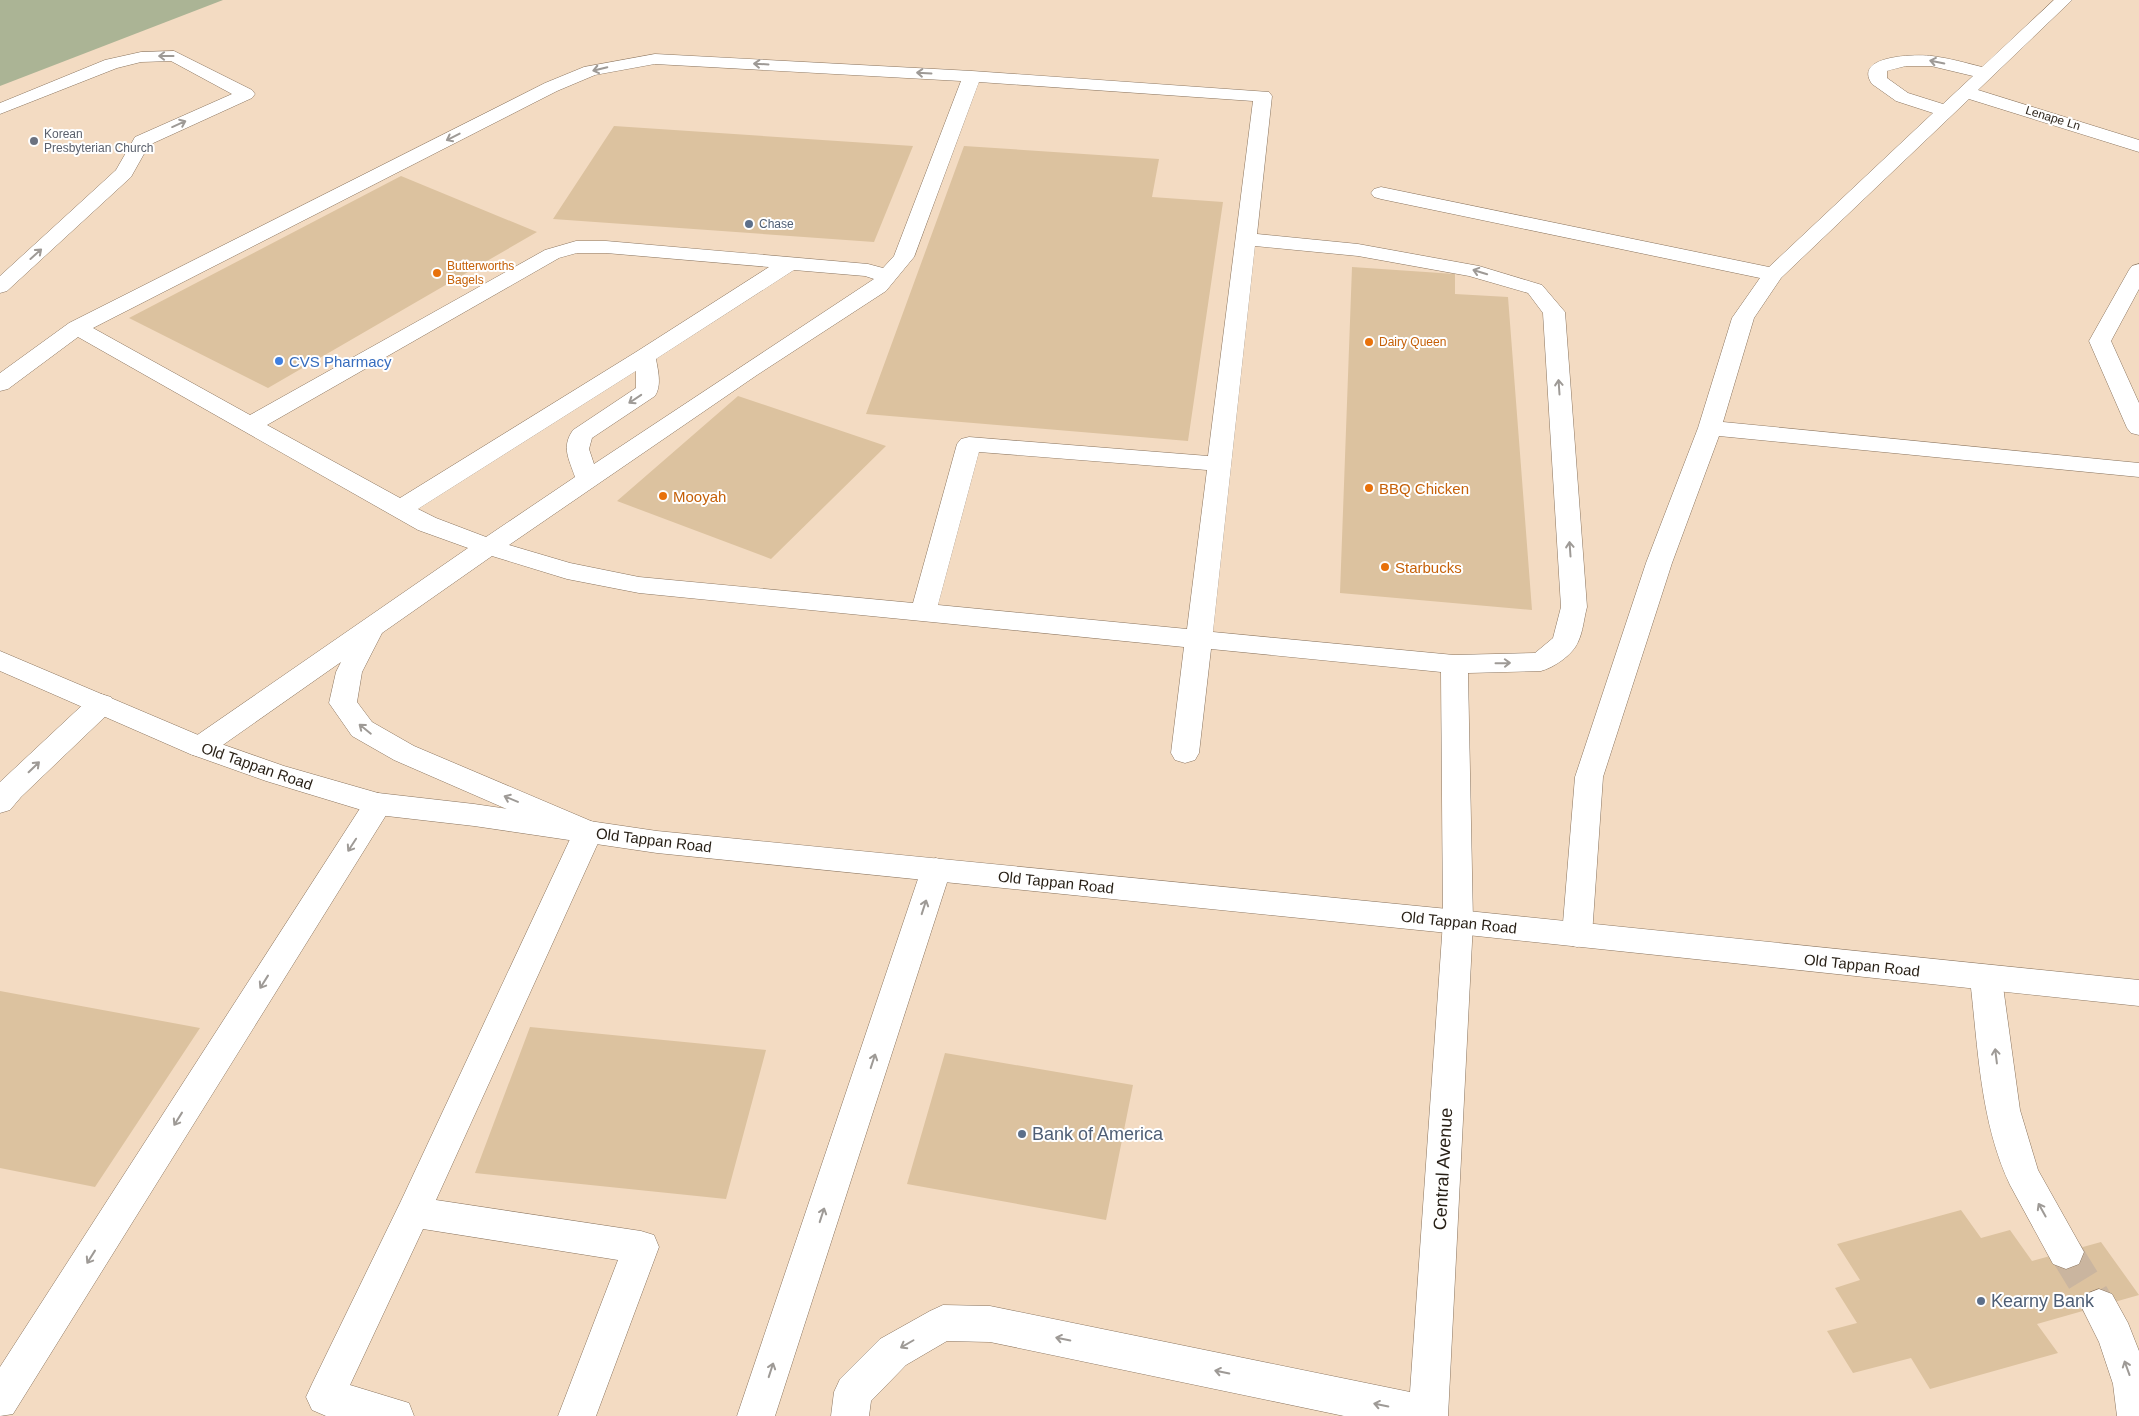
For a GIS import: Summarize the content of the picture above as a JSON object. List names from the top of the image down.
{
  "streets": {
    "street": ["Old Tappan Road", "Central Avenue"]
  },
  "crossings": [
    ["Old Tappan Road", "Central Avenue"]
  ],
  "places": [
    "Korean Presbyterian Church",
    "Chase",
    "Butterworths Bagels",
    "Dairy Queen",
    "CVS Pharmacy",
    "BBQ Chicken",
    "Mooyah",
    "Starbucks",
    "Bank of America",
    "Kearny Bank"
  ]
}
